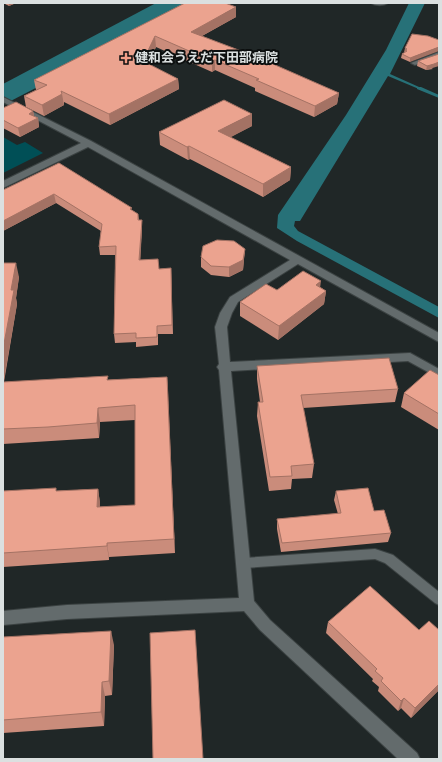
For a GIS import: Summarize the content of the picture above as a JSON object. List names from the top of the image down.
{
  "places": {
    "health": ["健和会うえだ下田部病院"]
  }
}
